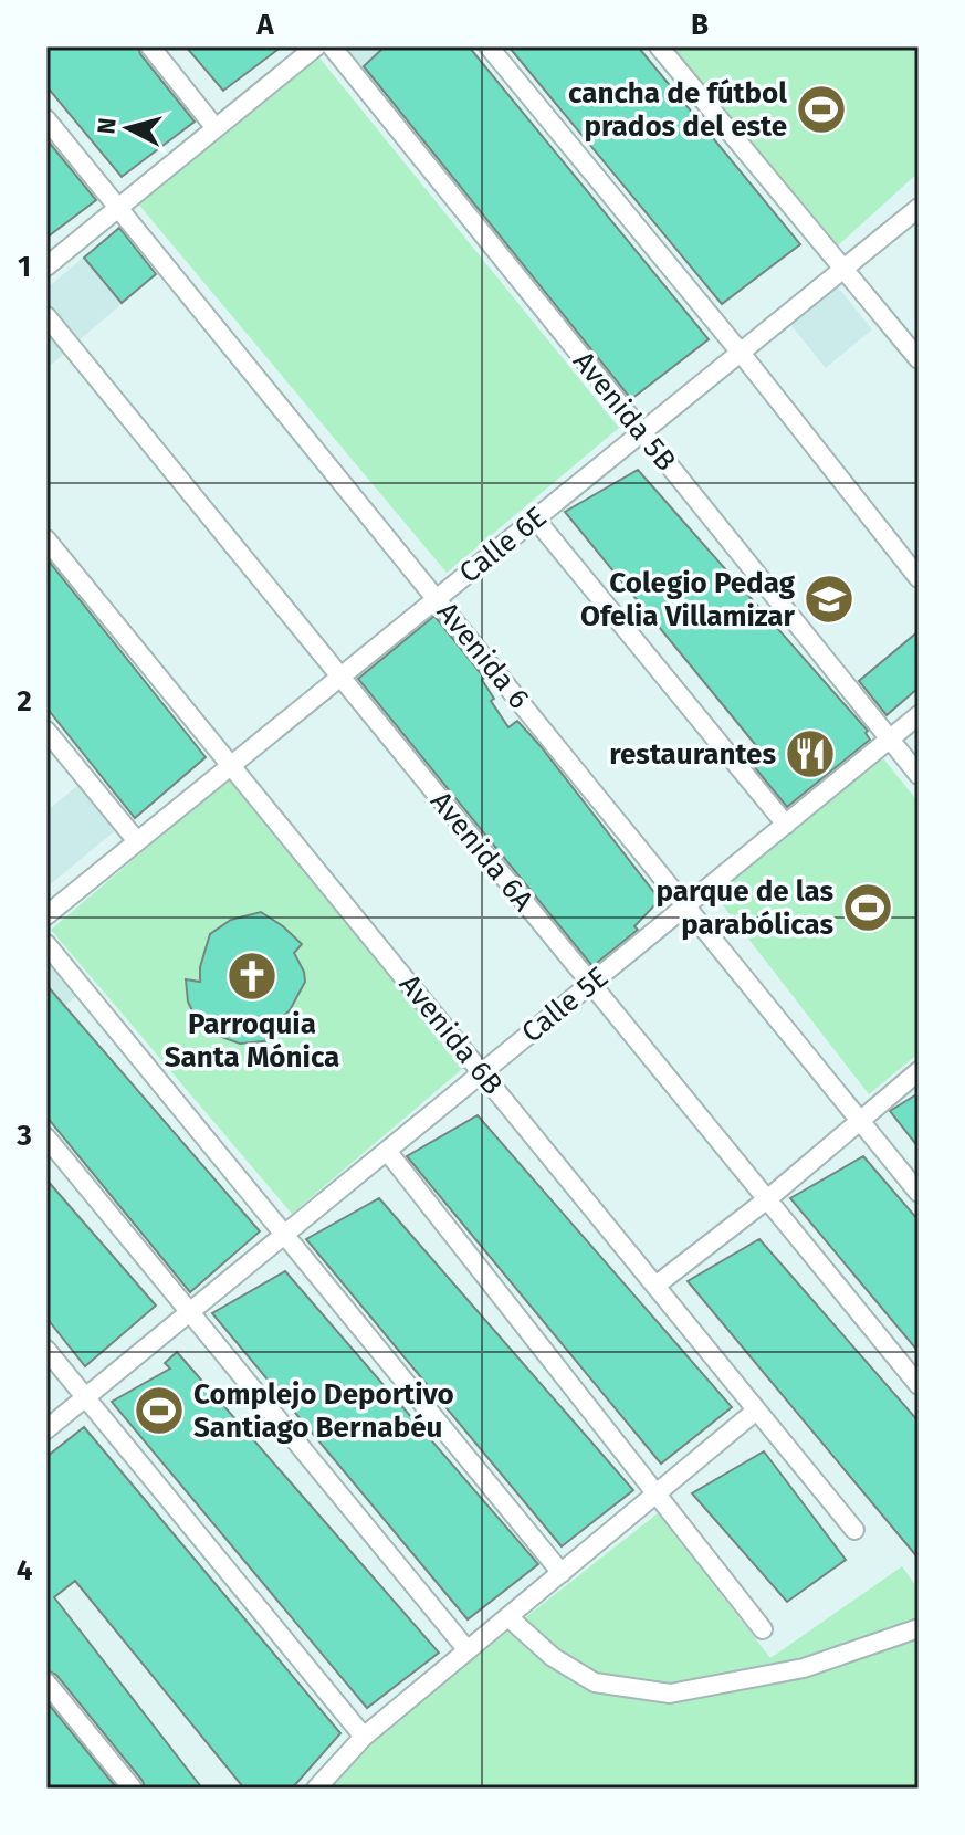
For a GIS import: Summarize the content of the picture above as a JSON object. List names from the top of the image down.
{
  "streets": {
    "street": [
      "Avenida 5B",
      "Calle 6E",
      "Avenida 6",
      "Avenida 6A",
      "Calle 5E",
      "Avenida 6B"
    ]
  },
  "crossings": [
    ["Avenida 5B", "Calle 6E"],
    ["Avenida 5B", "Calle 5E"],
    ["Calle 6E", "Avenida 6"],
    ["Calle 6E", "Avenida 6A"],
    ["Calle 6E", "Avenida 6B"],
    ["Avenida 6", "Calle 5E"],
    ["Avenida 6A", "Calle 5E"],
    ["Calle 5E", "Avenida 6B"]
  ],
  "places": {
    "sports": ["cancha de fútbol prados del este", "parque de las parabólicas", "Complejo Deportivo Santiago Bernabéu"],
    "school or university": ["Colegio Pedag Ofelia Villamizar"],
    "restaurant": ["restaurantes"],
    "church": ["Parroquia Santa Mónica"]
  },
  "north": "left",
  "grid": {
    "columns": ["A", "B"],
    "rows": [
      "1",
      "2",
      "3",
      "4"
    ]
  }
}
